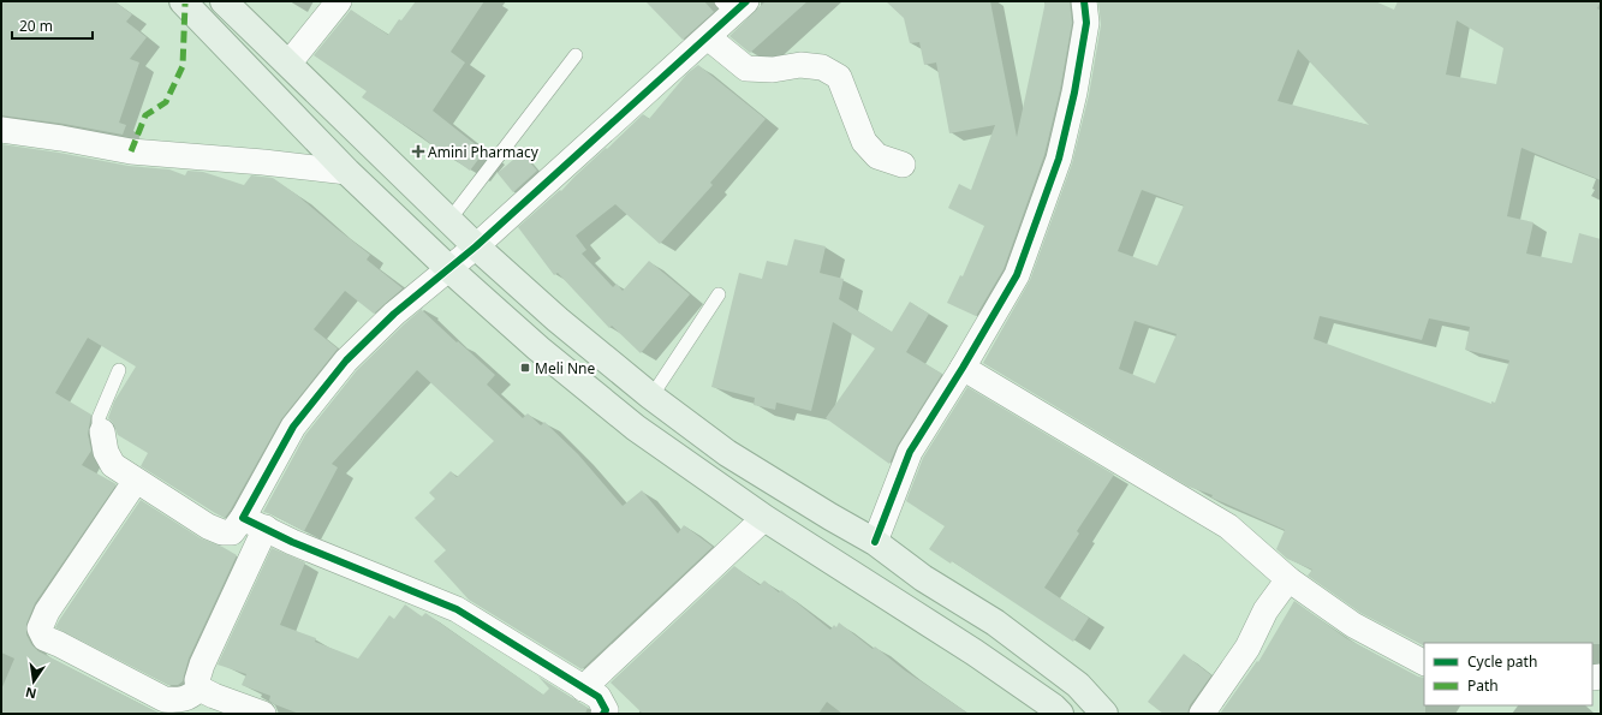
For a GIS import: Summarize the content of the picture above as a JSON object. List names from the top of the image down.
{
  "places": {
    "health": ["Amini Pharmacy"],
    "transit": ["Meli Nne"]
  },
  "legend": ["Cycle path", "Path"],
  "scale_bar": "20 m",
  "north": "bottom"
}
